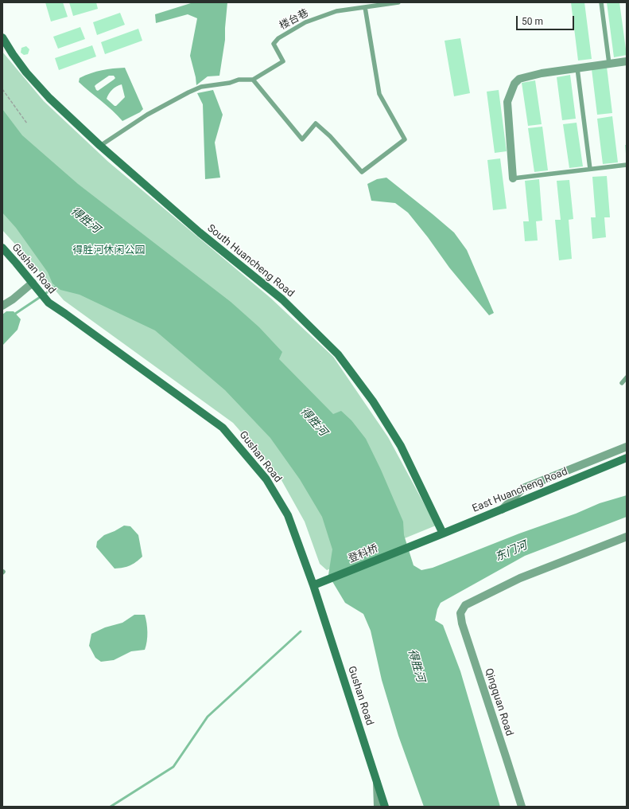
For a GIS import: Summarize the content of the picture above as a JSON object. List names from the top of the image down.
{
  "streets": {
    "main road": [
      "South Huancheng Road",
      "Gushan Road",
      "East Huancheng Road",
      "登科桥"
    ],
    "street": ["Qingquan Road"],
    "lane": ["楼台巷"]
  },
  "crossings": [
    ["South Huancheng Road", "East Huancheng Road"],
    ["Gushan Road", "登科桥"],
    ["East Huancheng Road", "登科桥"]
  ],
  "water": ["得胜河", "东门河"],
  "parks": ["得胜河休闲公园"],
  "scale_bar": "50 m"
}
